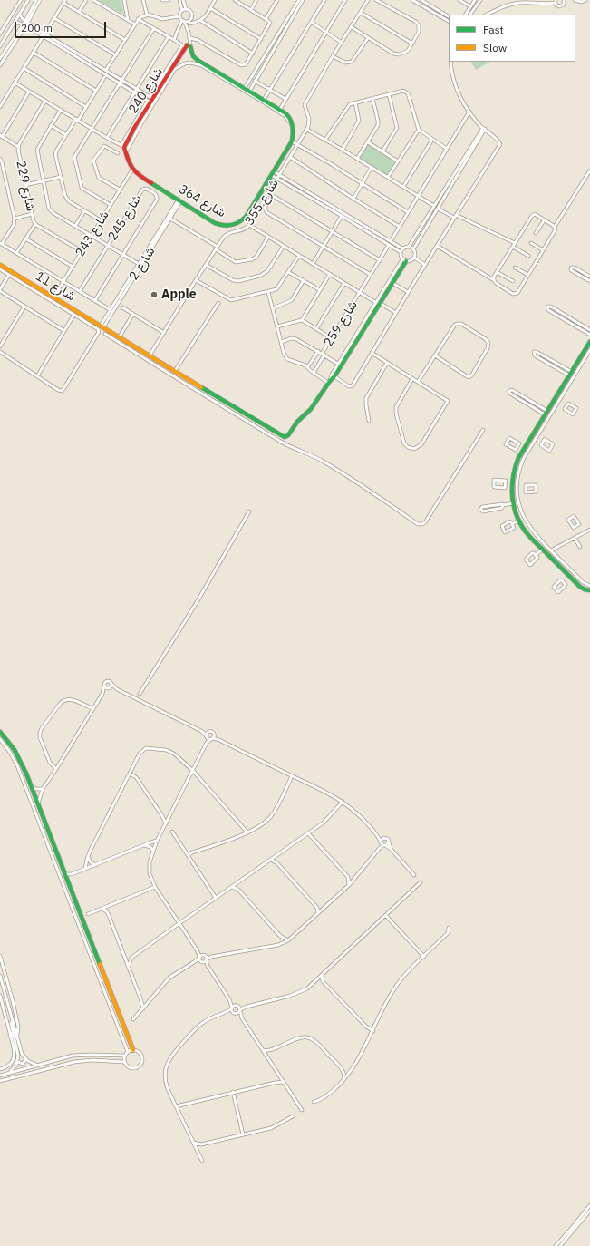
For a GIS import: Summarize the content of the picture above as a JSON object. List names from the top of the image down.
{
  "streets": {
    "street": [
      "شارع 240",
      "شارع 229",
      "شارع 364",
      "شارع 355",
      "شارع 245",
      "شارع 243",
      "شارع 2",
      "شارع 11",
      "شارع 259"
    ]
  },
  "crossings": [
    ["شارع 229", "شارع 243"],
    ["شارع 364", "شارع 243"],
    ["شارع 364", "شارع 2"],
    ["شارع 355", "شارع 11"],
    ["شارع 243", "شارع 11"],
    ["شارع 2", "شارع 11"]
  ],
  "places": ["Apple"],
  "legend": ["Fast", "Slow"],
  "scale_bar": "200 m"
}
